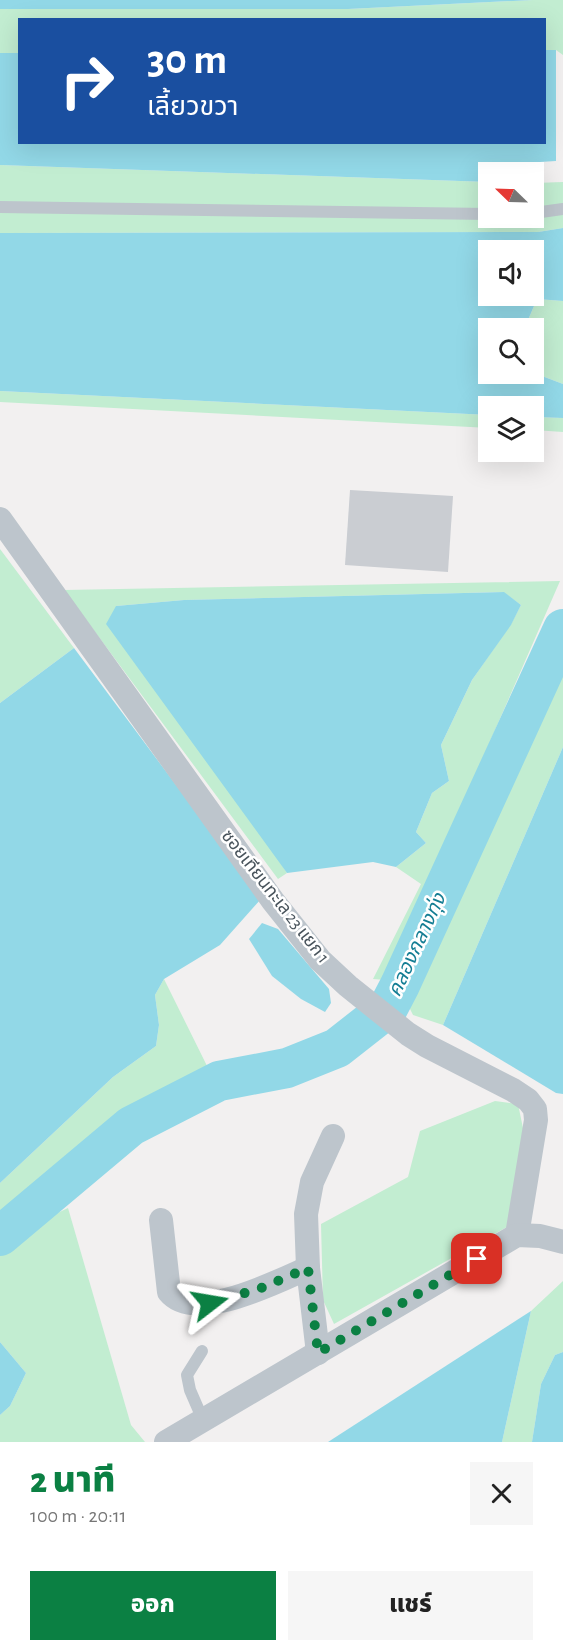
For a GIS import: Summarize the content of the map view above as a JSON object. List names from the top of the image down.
{
  "streets": {
    "street": ["ซอยเทียนทะเล 23 แยก 1"]
  },
  "water": ["คลองกลางทุ่ง"],
  "north": "top left",
  "page": {
    "turn": ["30 m", "เลี้ยวขวา"],
    "heading": ["2 นาที", "100 m · 20:11"],
    "buttons": ["ออก", "แชร์"]
  }
}
